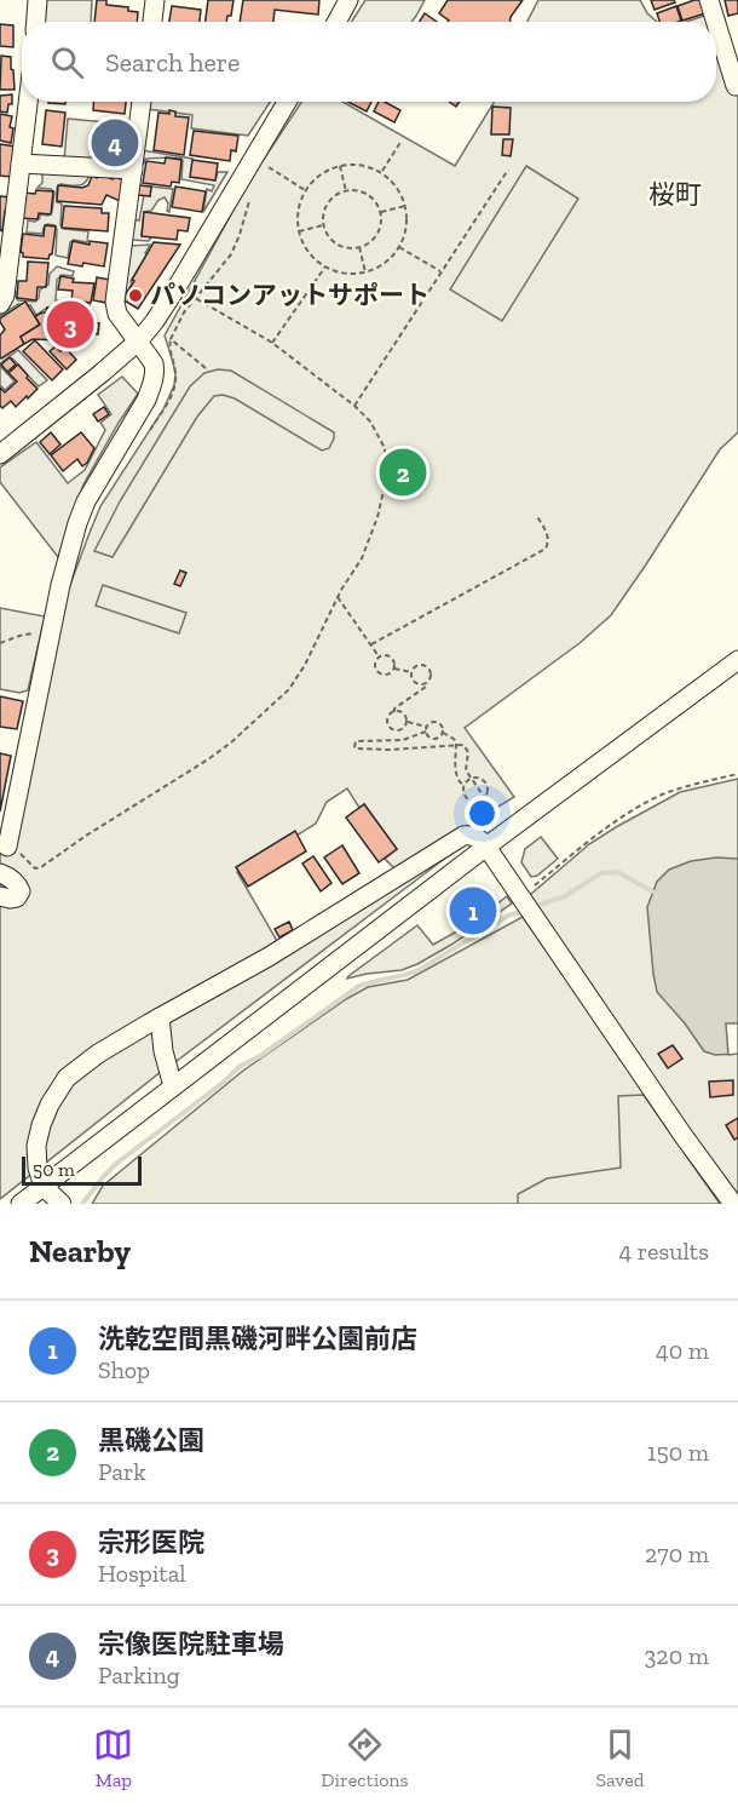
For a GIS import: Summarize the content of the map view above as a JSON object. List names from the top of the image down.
{
  "districts": ["桜町"],
  "places": ["パソコンアットサポート"],
  "scale_bar": "50 m",
  "page": {
    "search": "Search here",
    "pins": [
      "4",
      "3",
      "2",
      "1"
    ],
    "scale": "50 m",
    "heading": ["Nearby", "4 results"],
    "list": [
      {
        "mark": "1",
        "name": "洗乾空間黒磯河畔公園前店",
        "note": "Shop",
        "value": "40 m"
      },
      {
        "mark": "2",
        "name": "黒磯公園",
        "note": "Park",
        "value": "150 m"
      },
      {
        "mark": "3",
        "name": "宗形医院",
        "note": "Hospital",
        "value": "270 m"
      },
      {
        "mark": "4",
        "name": "宗像医院駐車場",
        "note": "Parking",
        "value": "320 m"
      }
    ],
    "nav": ["Map", "Directions", "Saved"]
  }
}
